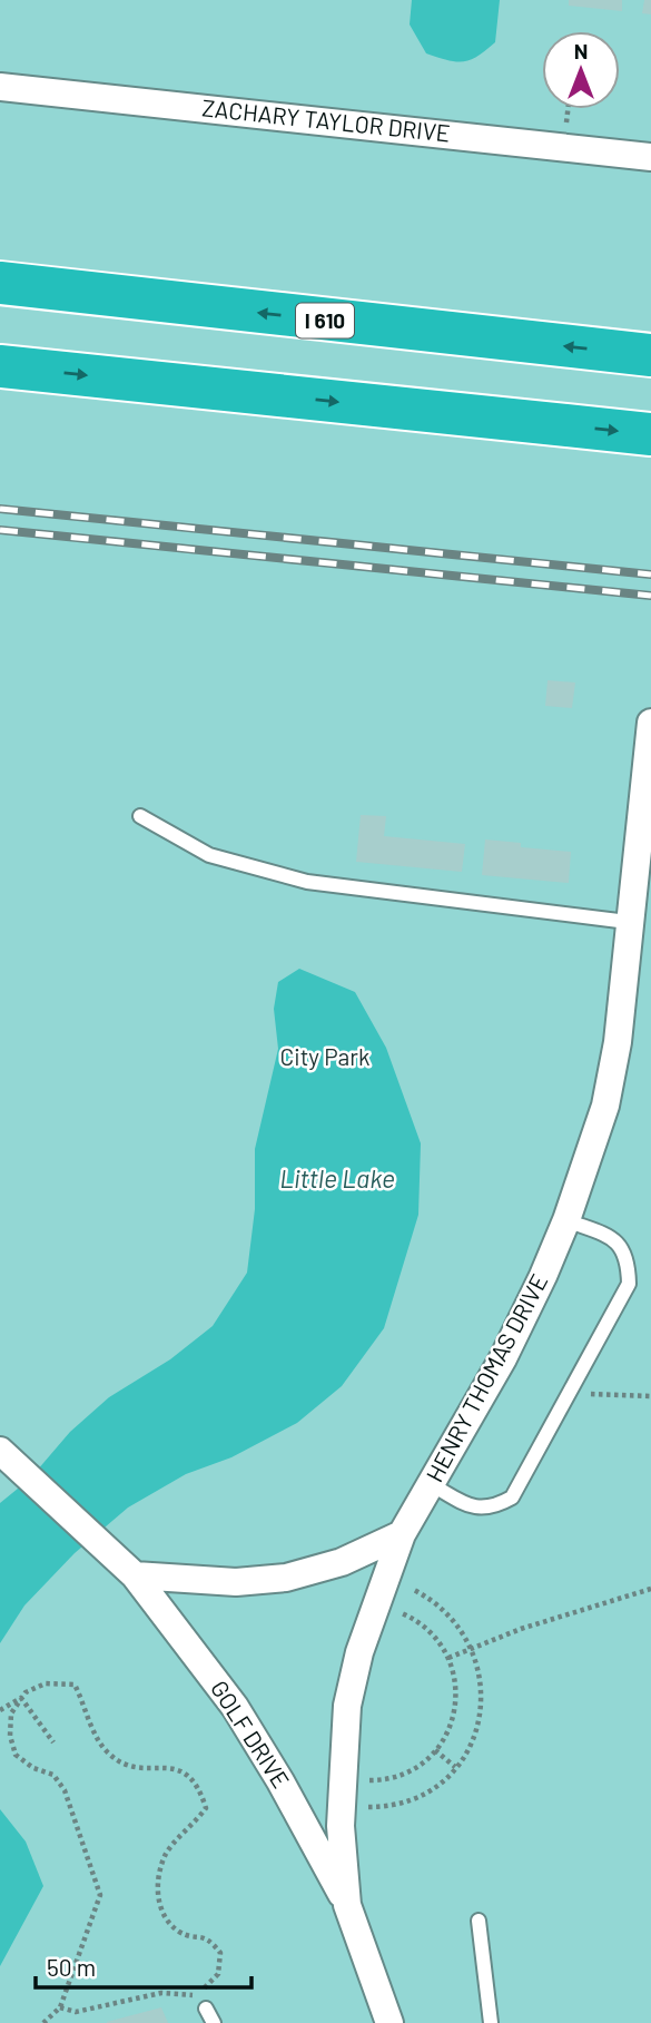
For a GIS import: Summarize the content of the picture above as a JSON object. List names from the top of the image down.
{
  "streets": {
    "highway": ["I 610"],
    "street": ["ZACHARY TAYLOR DRIVE", "HENRY THOMAS DRIVE", "GOLF DRIVE"]
  },
  "crossings": [
    ["HENRY THOMAS DRIVE", "GOLF DRIVE"]
  ],
  "water": ["Little Lake"],
  "parks": ["City Park"],
  "scale_bar": "50 m",
  "north": "top"
}
